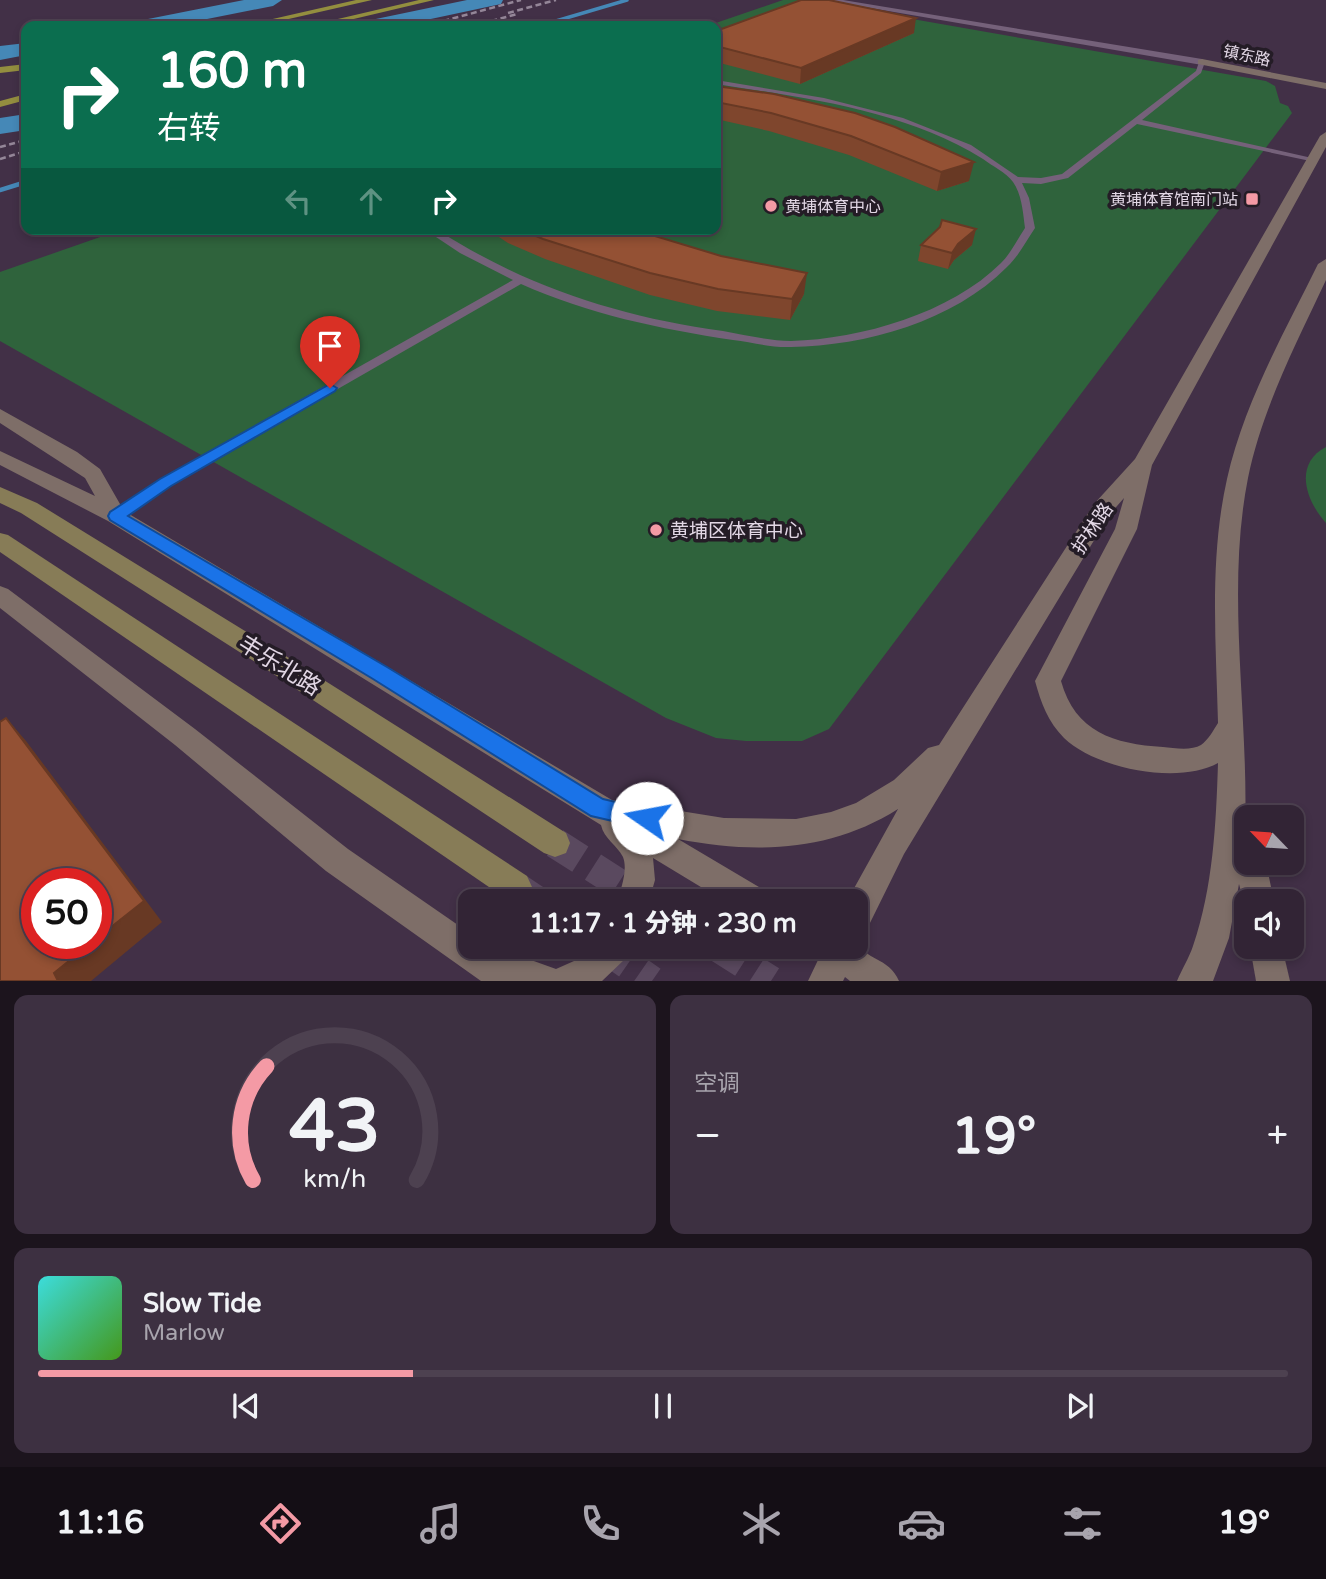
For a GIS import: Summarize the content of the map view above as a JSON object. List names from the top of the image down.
{
  "streets": {
    "main road": ["镇东路", "护林路", "丰乐北路"]
  },
  "places": {
    "transit": ["黄埔体育馆南门站"],
    "other": ["黄埔体育中心", "黄埔区体育中心"]
  },
  "north": "top left",
  "page": {
    "turn": ["160 m", "右转"],
    "limit": "50",
    "trip": "11:17 · 1 分钟 · 230 m",
    "tile": "空调",
    "heat": ["−", "19°", "+"],
    "song": ["Slow Tide", "Marlow"],
    "tabs": ["11:16", "19°"],
    "gauge": ["43", "km/h"]
  }
}
